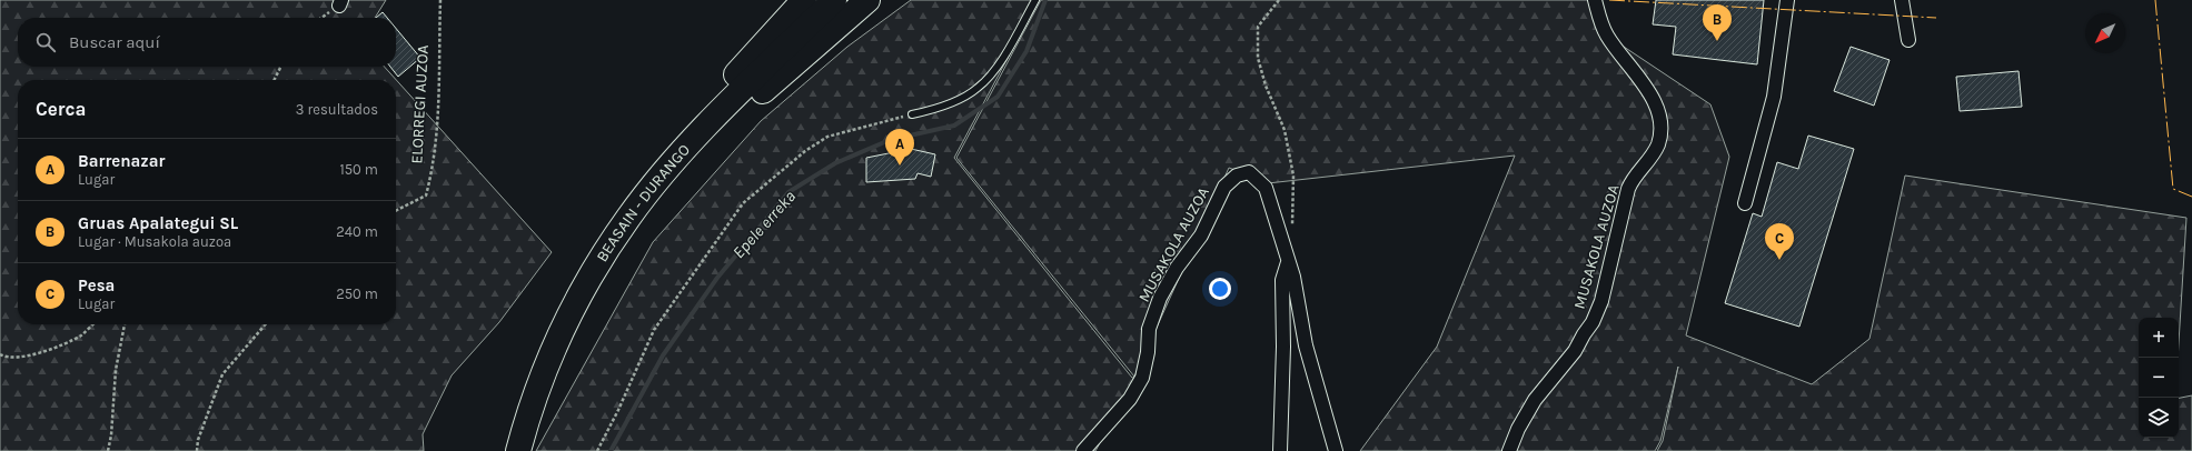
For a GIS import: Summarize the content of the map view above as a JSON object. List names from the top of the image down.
{
  "streets": {
    "highway": ["BEASAIN - DURANGO"],
    "street": ["MUSAKOLA AUZOA"],
    "path": ["ELORREGI AUZOA"]
  },
  "water": ["Epele erreka"],
  "north": "bottom left",
  "page": {
    "pins": ["B", "A", "C"],
    "search": "Buscar aquí",
    "heading": ["Cerca", "3 resultados"],
    "list": [
      {
        "mark": "A",
        "name": "Barrenazar",
        "note": "Lugar",
        "value": "150 m"
      },
      {
        "mark": "B",
        "name": "Gruas Apalategui SL",
        "note": "Lugar · Musakola auzoa",
        "value": "240 m"
      },
      {
        "mark": "C",
        "name": "Pesa",
        "note": "Lugar",
        "value": "250 m"
      }
    ],
    "map_buttons": ["+", "−"]
  }
}
